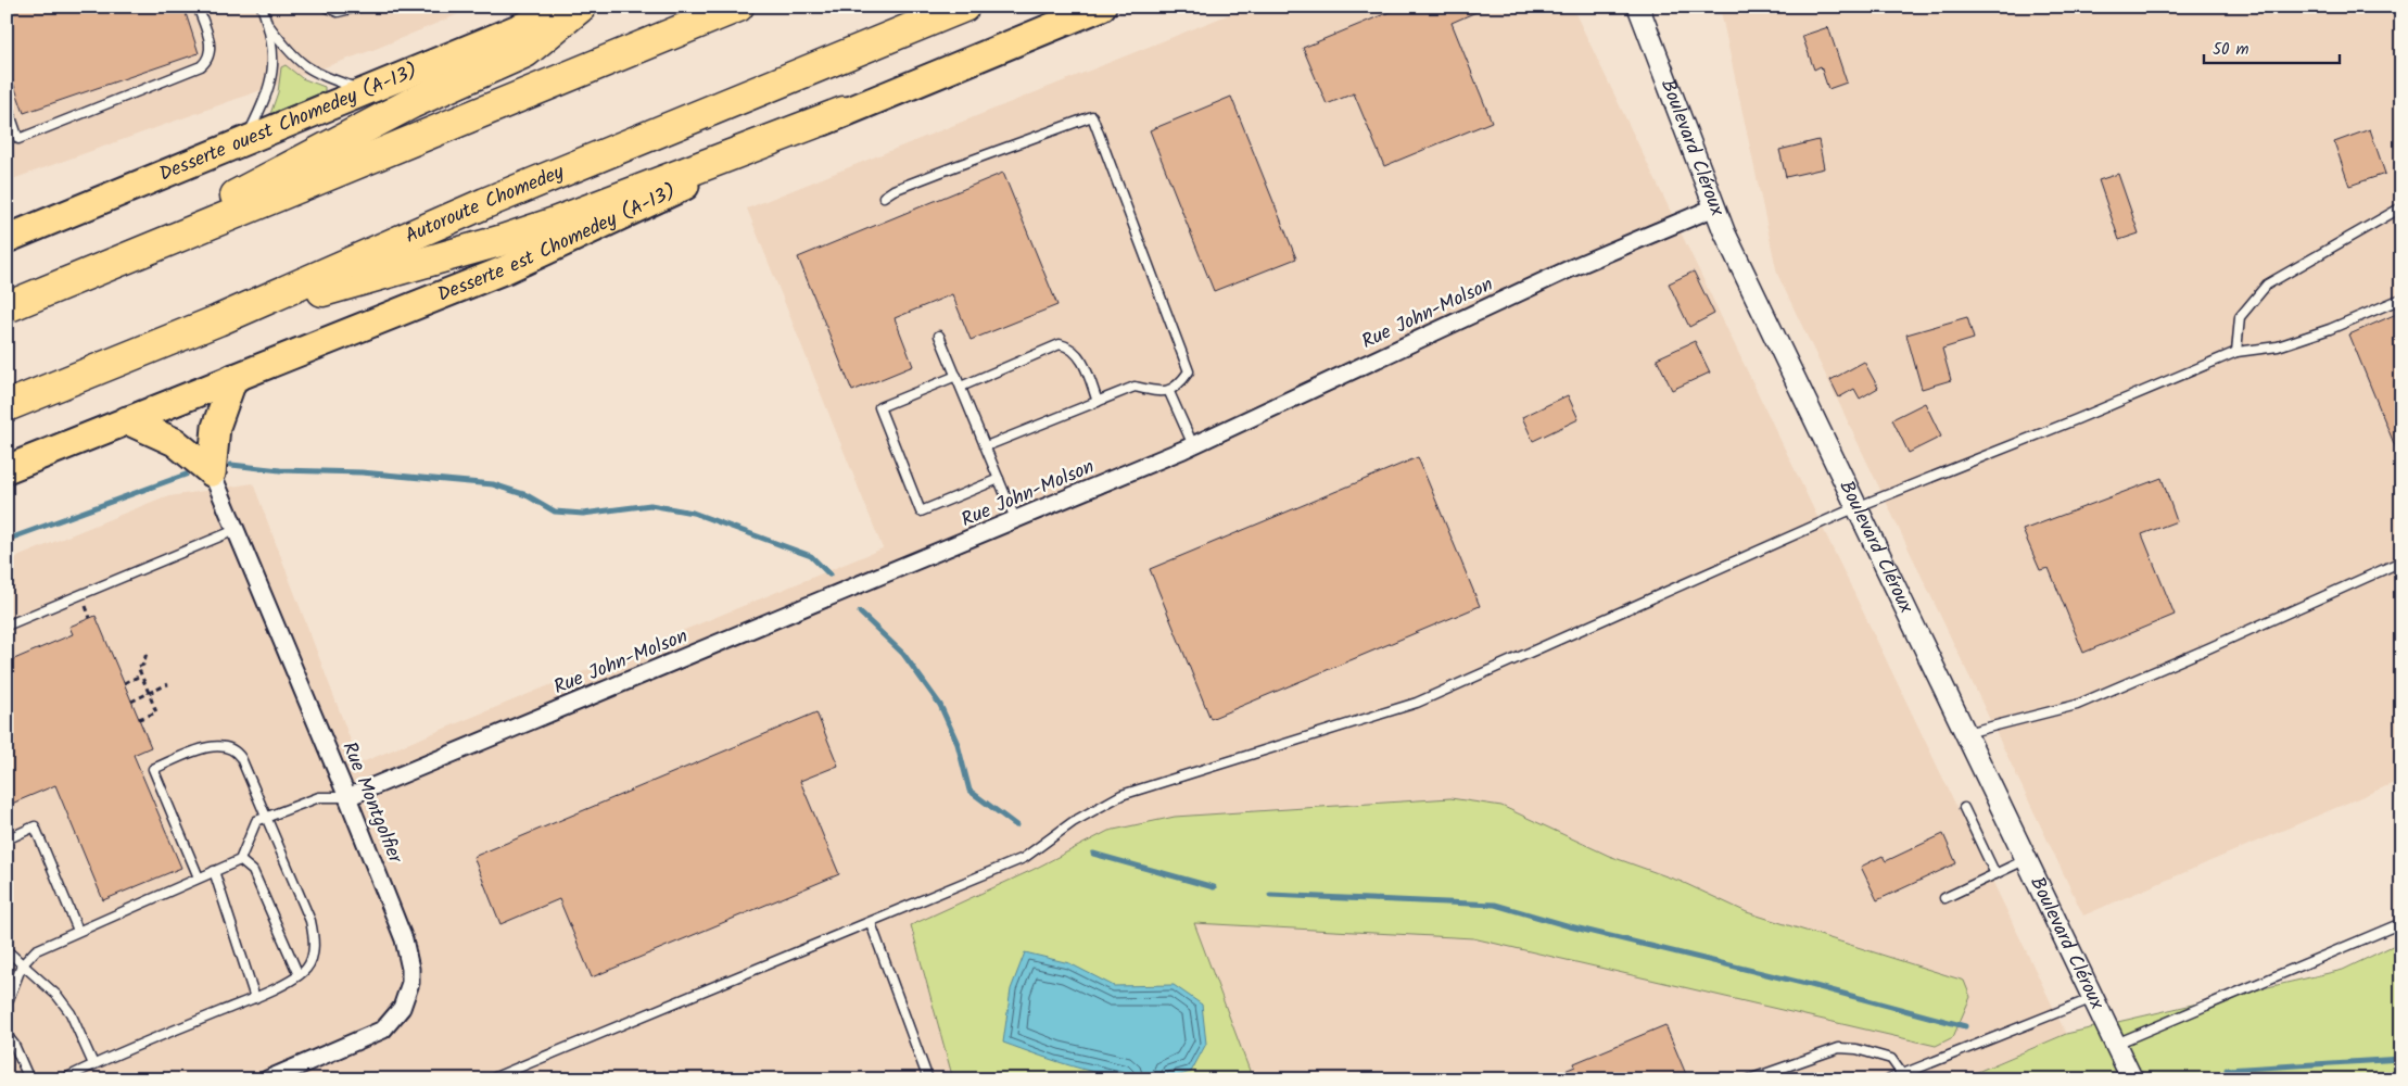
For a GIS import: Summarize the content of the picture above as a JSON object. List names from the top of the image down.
{
  "streets": {
    "highway": ["Autoroute Chomedey"],
    "main road": ["Desserte ouest Chomedey (A-13)", "Desserte est Chomedey (A-13)"],
    "street": ["Boulevard Cléroux", "Rue John-Molson", "Rue Montgolfier"]
  },
  "crossings": [
    ["Boulevard Cléroux", "Rue John-Molson"],
    ["Rue John-Molson", "Rue Montgolfier"]
  ],
  "scale_bar": "50 m"
}
